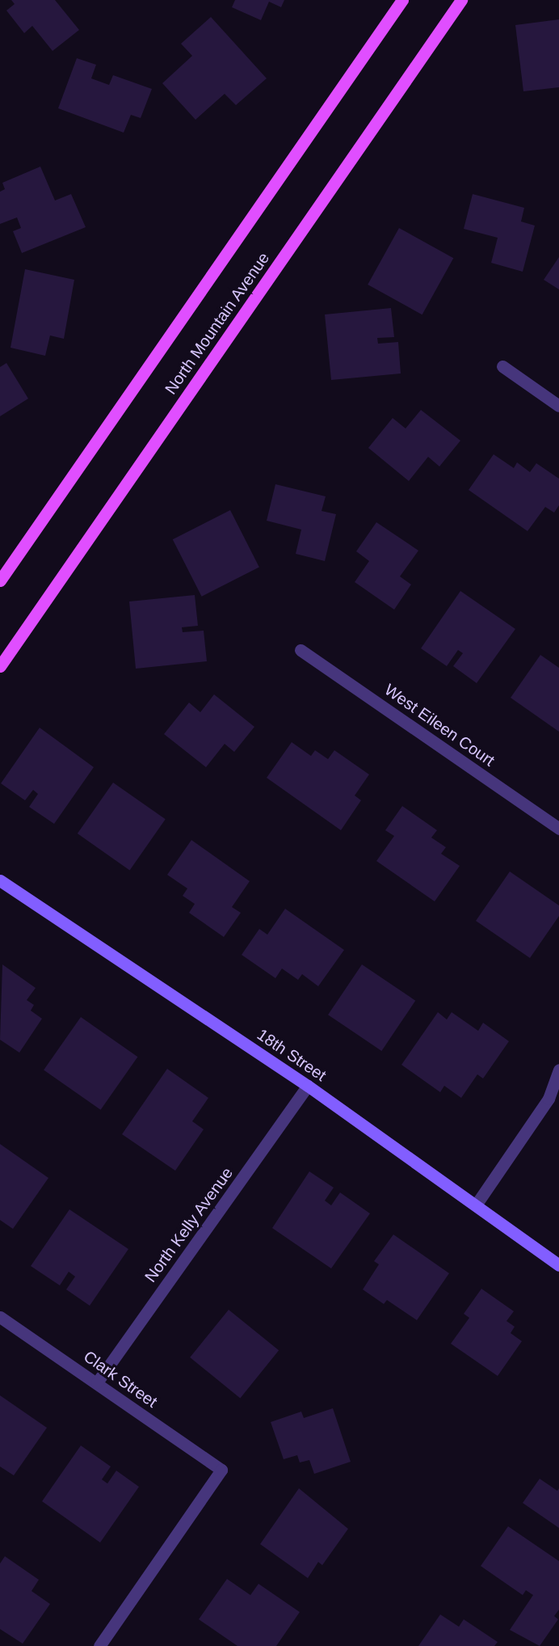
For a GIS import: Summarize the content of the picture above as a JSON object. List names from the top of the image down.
{
  "streets": {
    "main road": ["North Mountain Avenue", "18th Street"],
    "street": ["West Eileen Court", "North Kelly Avenue", "Clark Street"]
  },
  "crossings": [
    ["18th Street", "North Kelly Avenue"],
    ["North Kelly Avenue", "Clark Street"]
  ]
}
